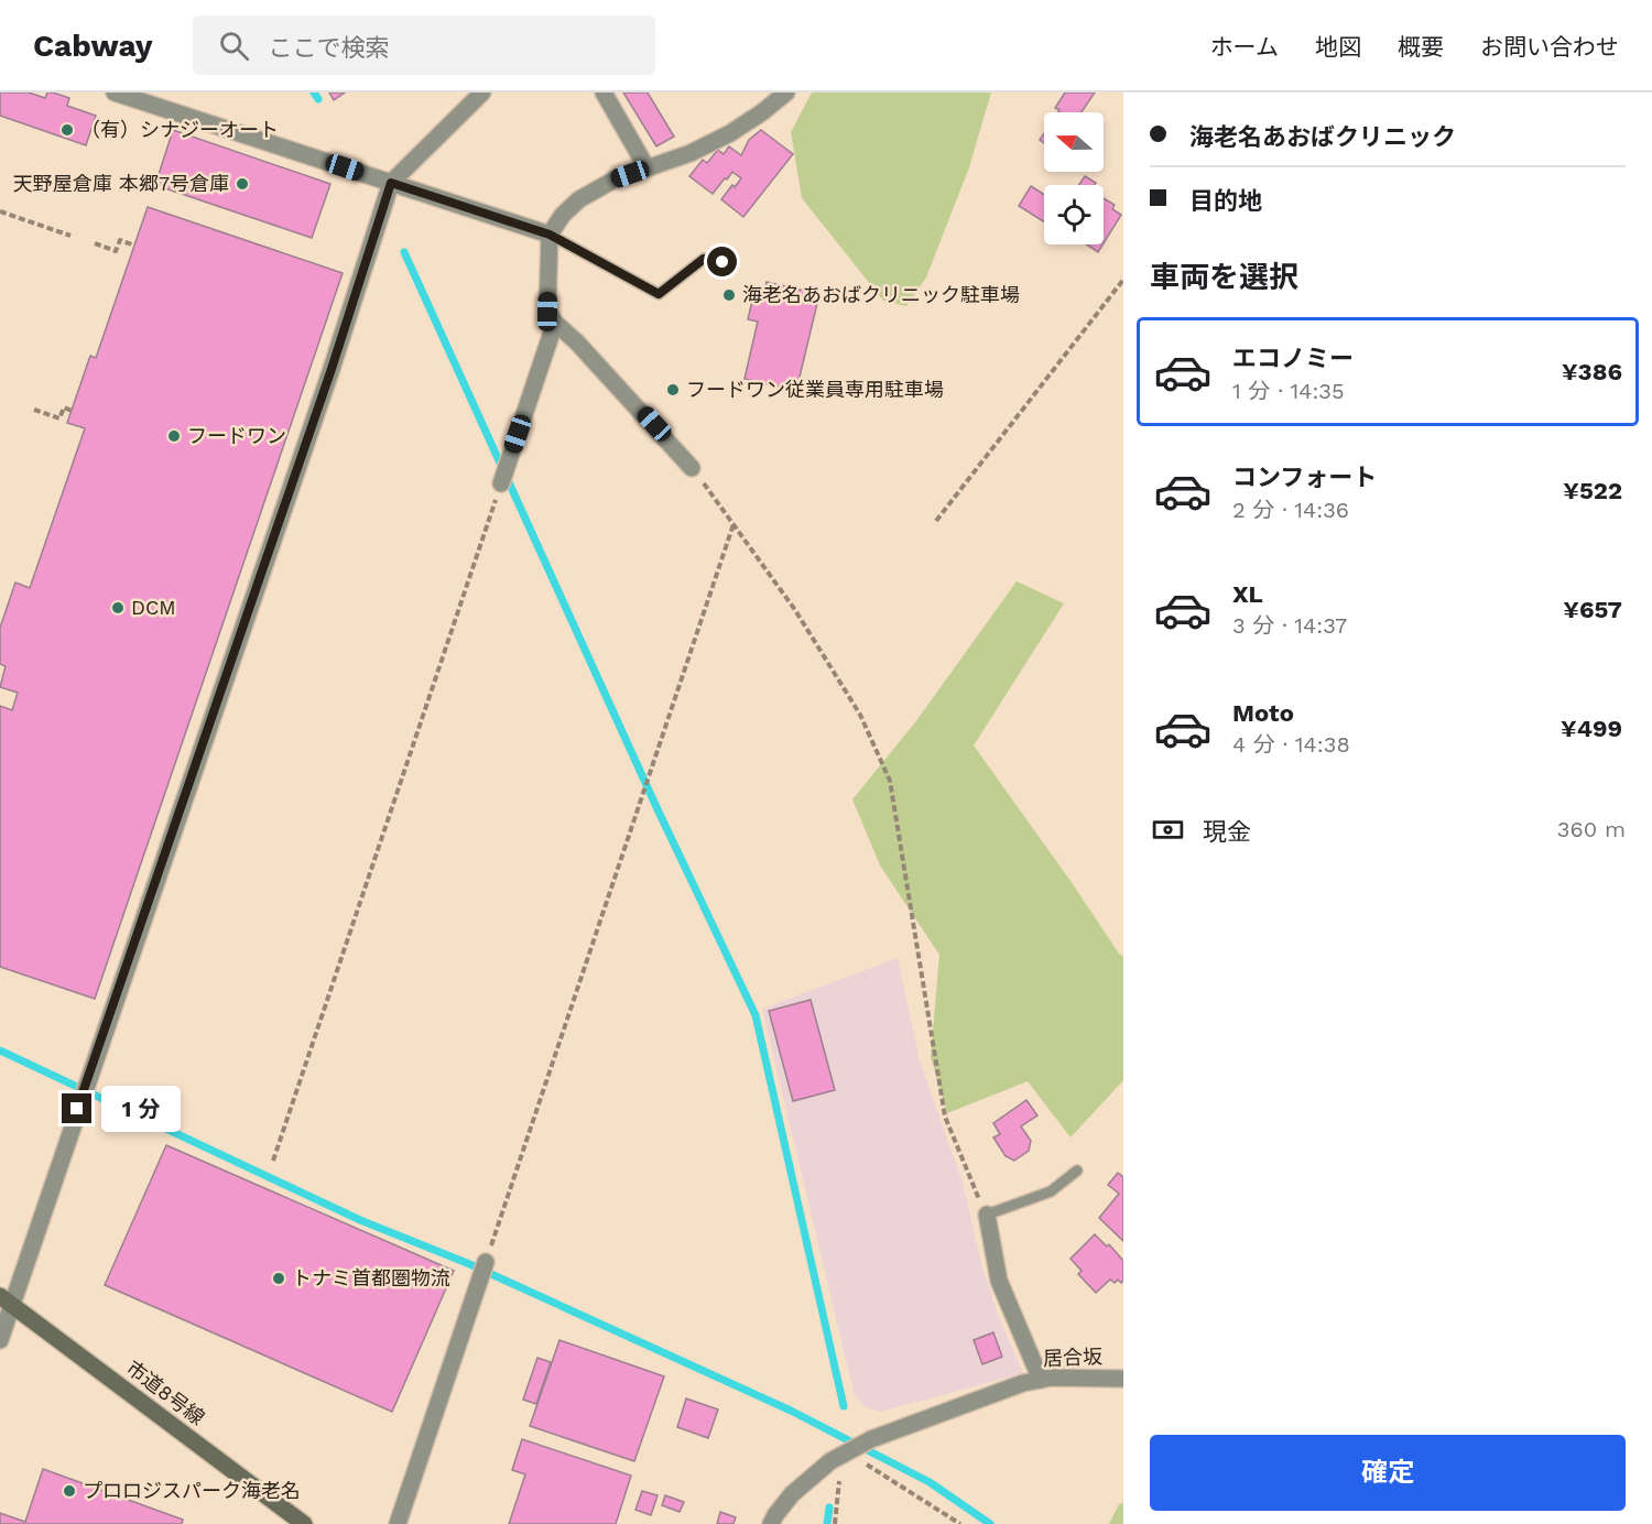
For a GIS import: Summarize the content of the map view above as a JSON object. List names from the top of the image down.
{
  "streets": {
    "street": ["居合坂", "市道8号線"]
  },
  "places": [
    "（有）シナジーオート",
    "天野屋倉庫 本郷7号倉庫",
    "海老名あおばクリニック駐車場",
    "フードワン従業員専用駐車場",
    "フードワン",
    "DCM",
    "トナミ首都圏物流",
    "プロロジスパーク海老名"
  ],
  "north": "left",
  "page": {
    "header": "Cabway",
    "search": "ここで検索",
    "nav": [
      "ホーム",
      "地図",
      "概要",
      "お問い合わせ"
    ],
    "banner": ["海老名あおばクリニック", "目的地"],
    "heading": "車両を選択",
    "list": [
      {
        "name": "エコノミー",
        "note": "1 分 · 14:35",
        "value": "¥386"
      },
      {
        "name": "コンフォート",
        "note": "2 分 · 14:36",
        "value": "¥522"
      },
      {
        "name": "XL",
        "note": "3 分 · 14:37",
        "value": "¥657"
      },
      {
        "name": "Moto",
        "note": "4 分 · 14:38",
        "value": "¥499"
      }
    ],
    "pay": ["現金", "360 m"],
    "bubble": "1 分",
    "buttons": "確定"
  }
}
